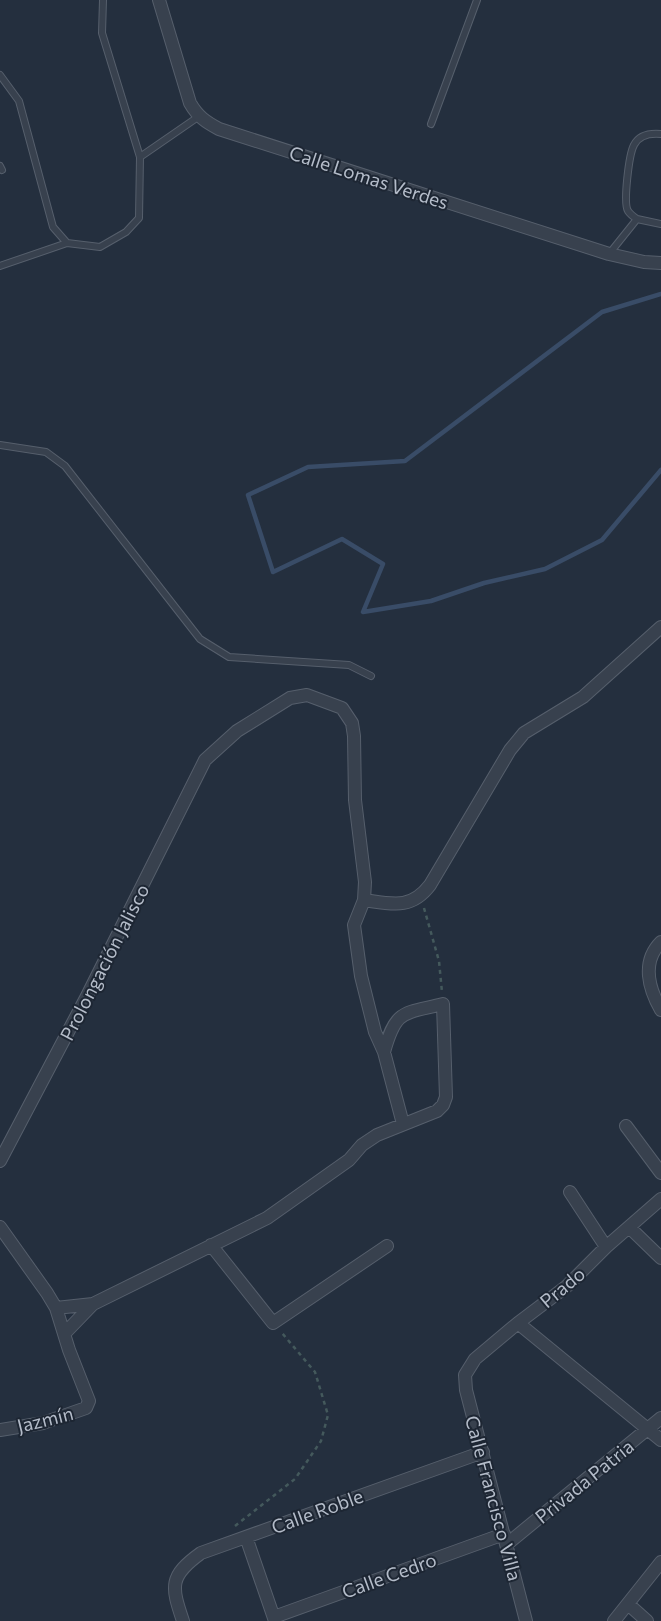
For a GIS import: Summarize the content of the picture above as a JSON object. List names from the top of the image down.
{
  "streets": {
    "street": [
      "Calle Lomas Verdes",
      "Prolongación Jalisco",
      "Prado",
      "Jazmín",
      "Privada Patria",
      "Calle Francisco Villa",
      "Calle Roble",
      "Calle Cedro"
    ]
  },
  "crossings": [
    ["Prado", "Calle Francisco Villa"],
    ["Privada Patria", "Calle Francisco Villa"],
    ["Privada Patria", "Calle Cedro"],
    ["Calle Francisco Villa", "Calle Roble"],
    ["Calle Francisco Villa", "Calle Cedro"]
  ]
}
